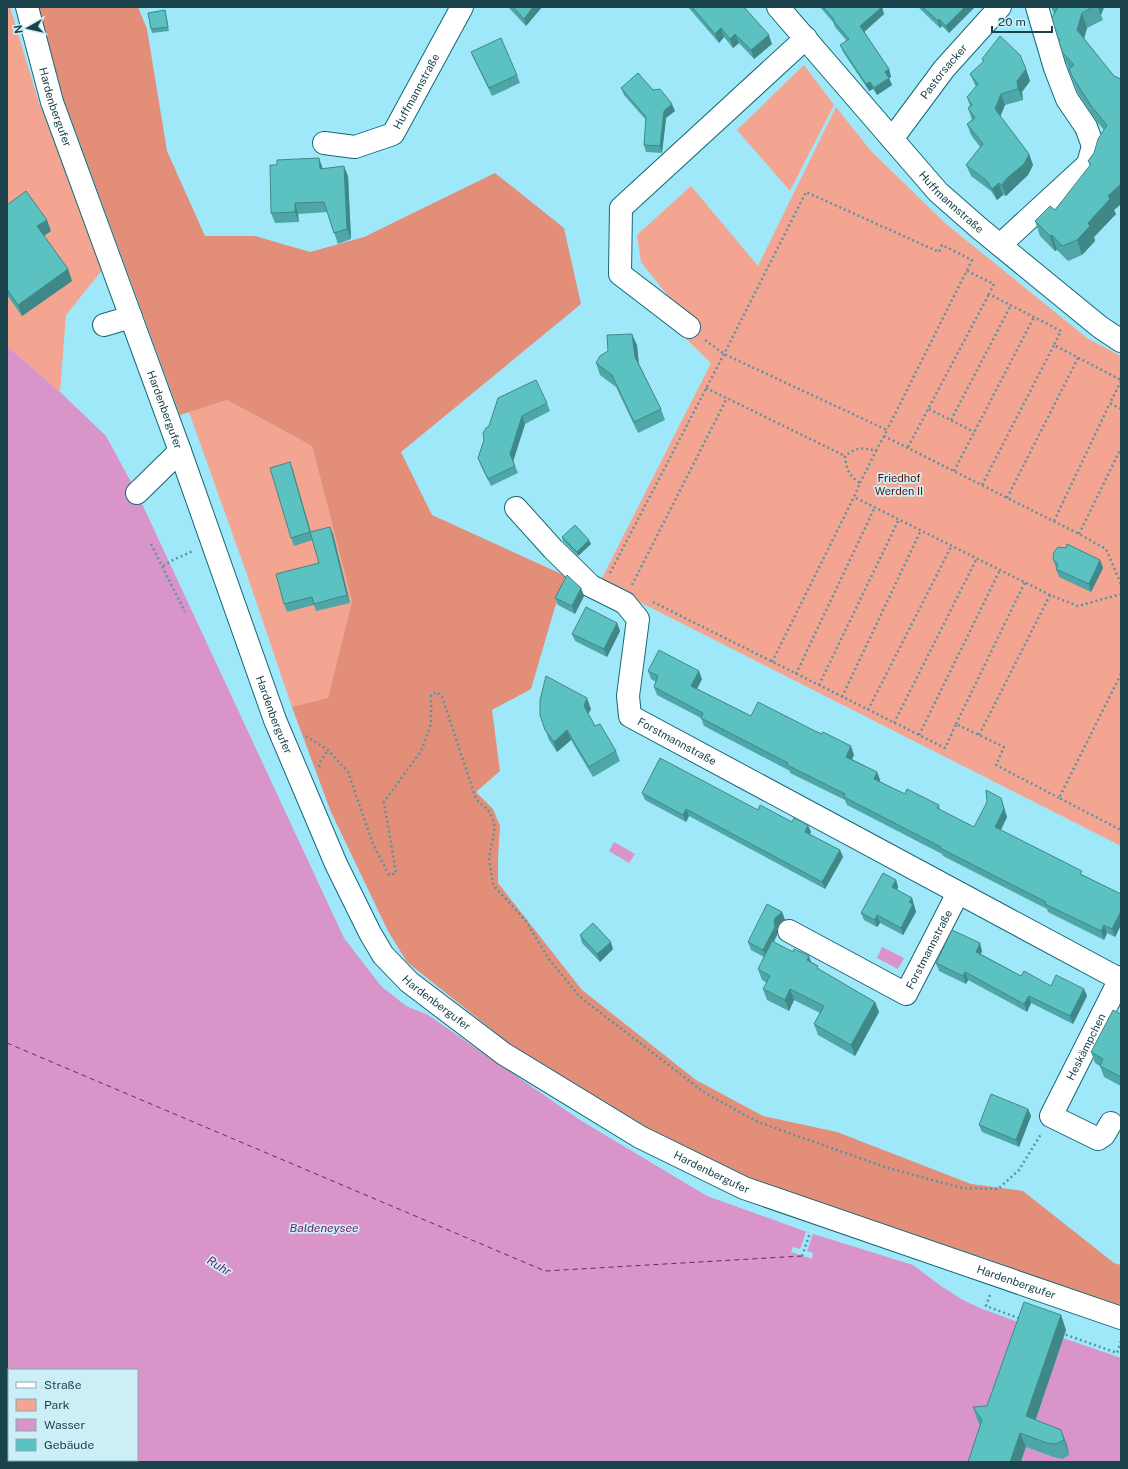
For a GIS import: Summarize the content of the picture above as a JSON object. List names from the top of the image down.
{
  "streets": {
    "street": [
      "Pastorsacker",
      "Huffmannstraße",
      "Hardenbergufer",
      "Forstmannstraße",
      "Heskämpchen"
    ]
  },
  "crossings": [
    ["Pastorsacker", "Huffmannstraße"],
    ["Forstmannstraße", "Heskämpchen"]
  ],
  "water": ["Baldeneysee", "Ruhr"],
  "parks": ["Friedhof Werden II"],
  "legend": [
    "Straße",
    "Park",
    "Wasser",
    "Gebäude"
  ],
  "scale_bar": "20 m",
  "north": "left"
}
